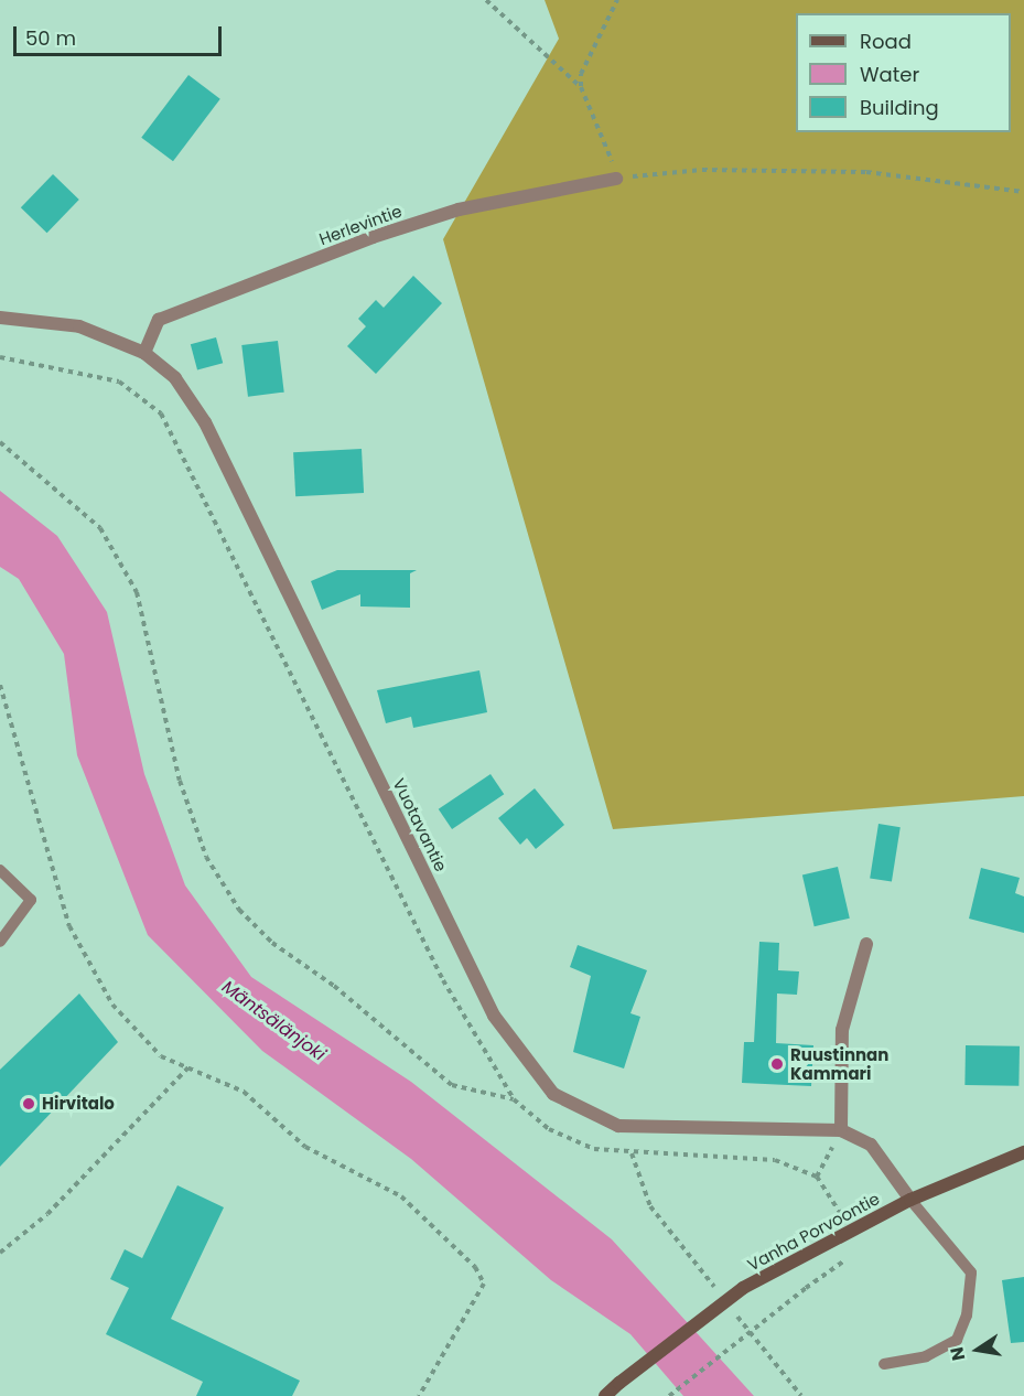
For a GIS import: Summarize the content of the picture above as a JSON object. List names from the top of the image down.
{
  "streets": {
    "main road": ["Vanha Porvoontie"],
    "street": ["Herlevintie", "Vuotavantie"]
  },
  "crossings": [
    ["Herlevintie", "Vuotavantie"],
    ["Vuotavantie", "Vanha Porvoontie"]
  ],
  "water": ["Mäntsälänjoki"],
  "places": ["Ruustinnan Kammari", "Hirvitalo"],
  "legend": ["Road", "Water", "Building"],
  "scale_bar": "50 m",
  "north": "left"
}
